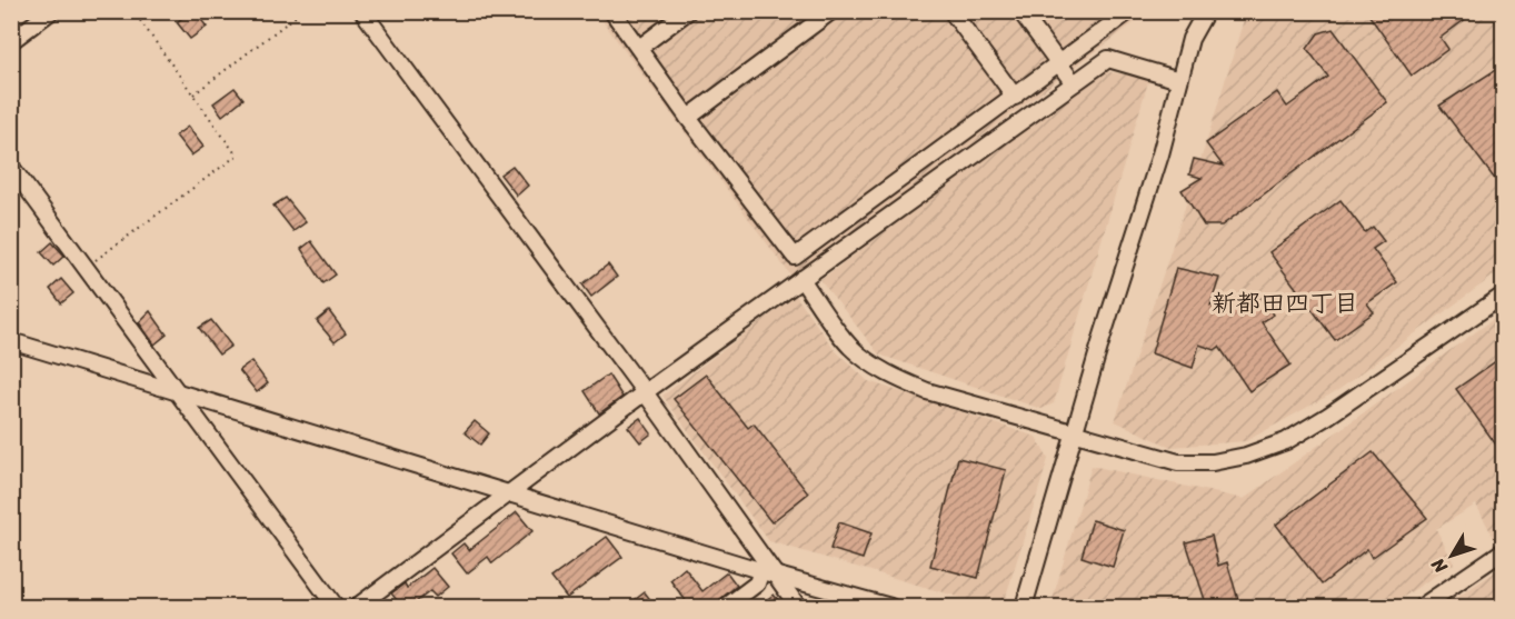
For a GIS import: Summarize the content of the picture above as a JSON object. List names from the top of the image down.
{
  "districts": ["新都田四丁目"],
  "north": "bottom left"
}
